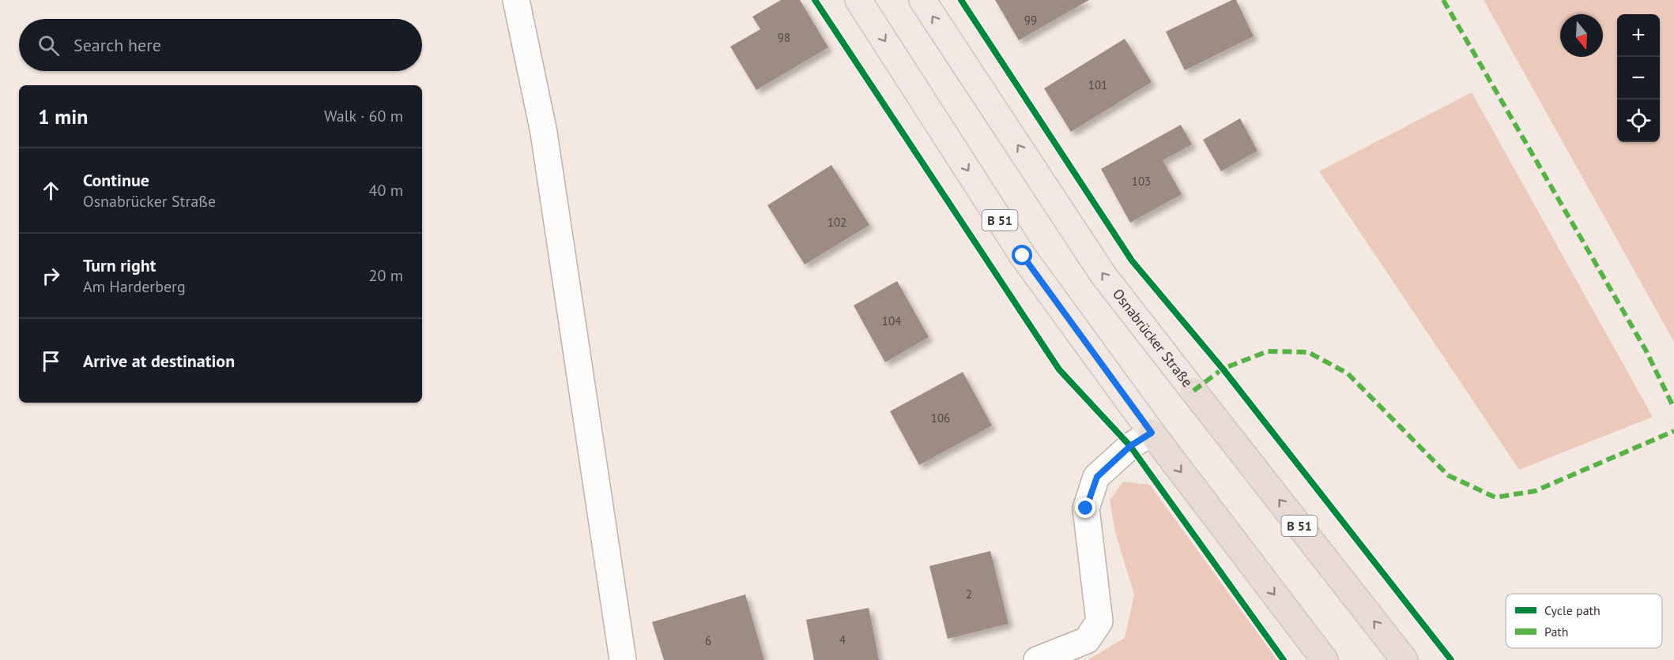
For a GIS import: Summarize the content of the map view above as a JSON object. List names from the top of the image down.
{
  "streets": {
    "highway": ["B 51", "Osnabrücker Straße"]
  },
  "house_numbers": [
    "99",
    "98",
    "101",
    "103",
    "102",
    "104",
    "106",
    "2",
    "4",
    "6"
  ],
  "legend": ["Cycle path", "Path"],
  "north": "bottom",
  "page": {
    "map_buttons": ["+", "−"],
    "search": "Search here",
    "heading": ["1 min", "Walk · 60 m"],
    "list": [
      ["Continue", "Osnabrücker Straße", "40 m"],
      ["Turn right", "Am Harderberg", "20 m"],
      "Arrive at destination"
    ]
  }
}
